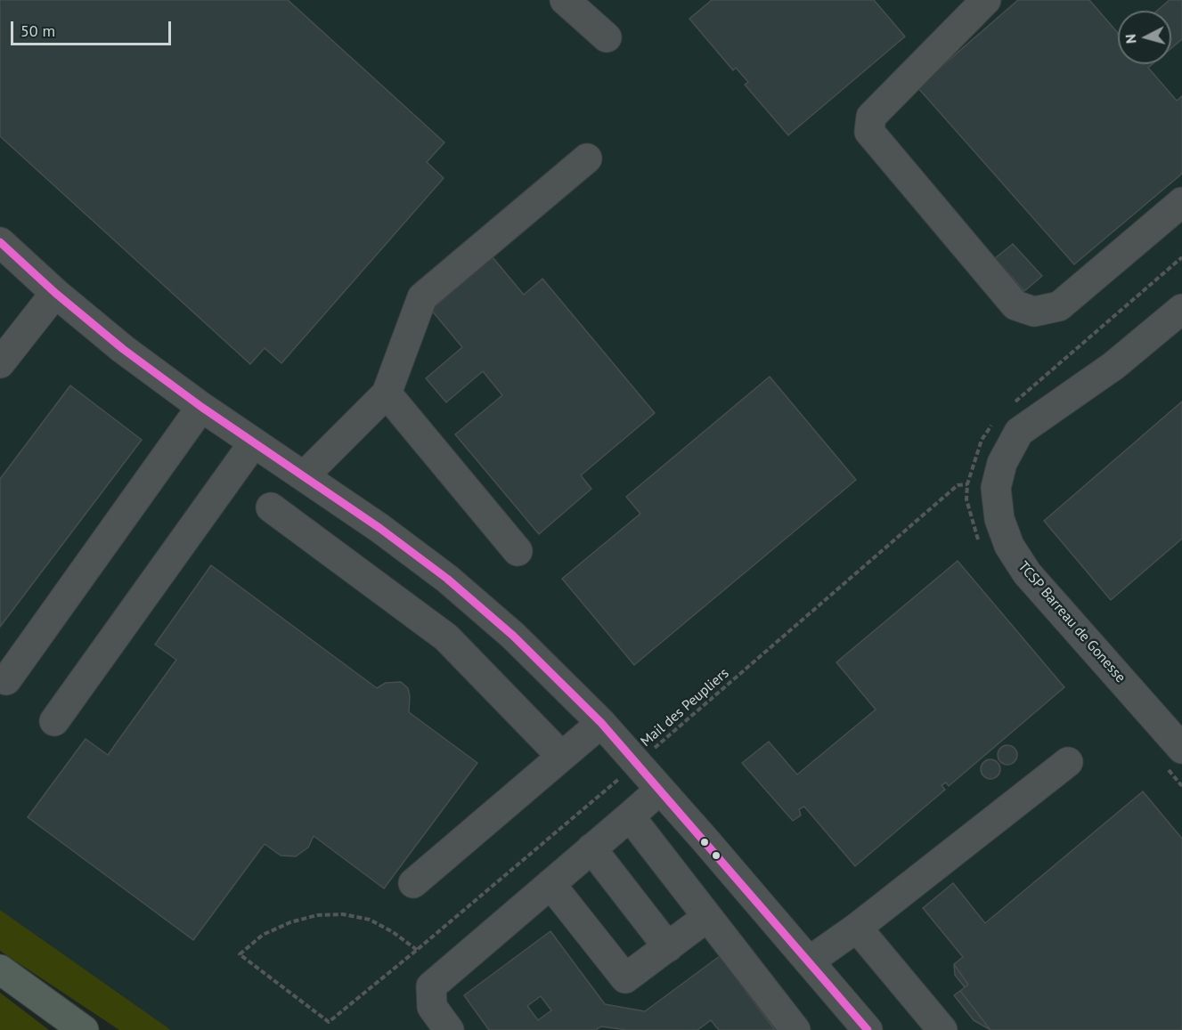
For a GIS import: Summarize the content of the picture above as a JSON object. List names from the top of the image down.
{
  "streets": {
    "street": ["TCSP Barreau de Gonesse"],
    "path": ["Mail des Peupliers"]
  },
  "scale_bar": "50 m",
  "north": "left"
}
